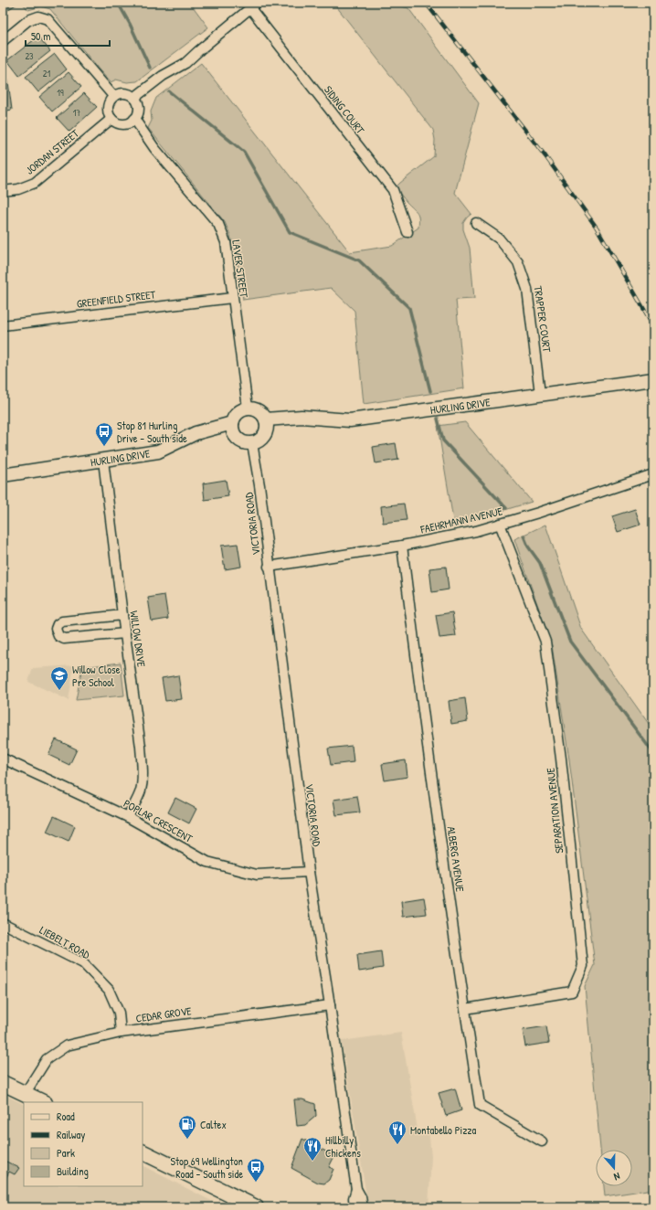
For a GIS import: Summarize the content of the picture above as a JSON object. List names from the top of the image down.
{
  "streets": {
    "street": [
      "SIDING COURT",
      "JORDAN STREET",
      "LAVER STREET",
      "GREENFIELD STREET",
      "TRAPPER COURT",
      "HURLING DRIVE",
      "FAEHRMANN AVENUE",
      "VICTORIA ROAD",
      "WILLOW DRIVE",
      "SEPARATION AVENUE",
      "POPLAR CRESCENT",
      "ALBERG AVENUE",
      "LIEBELT ROAD",
      "CEDAR GROVE"
    ]
  },
  "crossings": [
    ["JORDAN STREET", "LAVER STREET"],
    ["LAVER STREET", "GREENFIELD STREET"],
    ["LAVER STREET", "HURLING DRIVE"],
    ["LAVER STREET", "VICTORIA ROAD"],
    ["TRAPPER COURT", "HURLING DRIVE"],
    ["HURLING DRIVE", "VICTORIA ROAD"],
    ["HURLING DRIVE", "WILLOW DRIVE"],
    ["FAEHRMANN AVENUE", "VICTORIA ROAD"],
    ["FAEHRMANN AVENUE", "SEPARATION AVENUE"],
    ["FAEHRMANN AVENUE", "ALBERG AVENUE"],
    ["VICTORIA ROAD", "POPLAR CRESCENT"],
    ["VICTORIA ROAD", "CEDAR GROVE"],
    ["WILLOW DRIVE", "POPLAR CRESCENT"],
    ["SEPARATION AVENUE", "ALBERG AVENUE"],
    ["LIEBELT ROAD", "CEDAR GROVE"]
  ],
  "places": {
    "bus stop": ["Stop 81 Hurling Drive - South side", "Stop 69 Wellington Road - South side"],
    "school or university": ["Willow Close Pre School"],
    "fuel station": ["Caltex"],
    "restaurant": ["Montabello Pizza", "Hillbilly Chickens"]
  },
  "house_numbers": [
    "23",
    "21",
    "19",
    "17"
  ],
  "legend": [
    "Road",
    "Railway",
    "Park",
    "Building"
  ],
  "scale_bar": "50 m",
  "north": "bottom"
}
